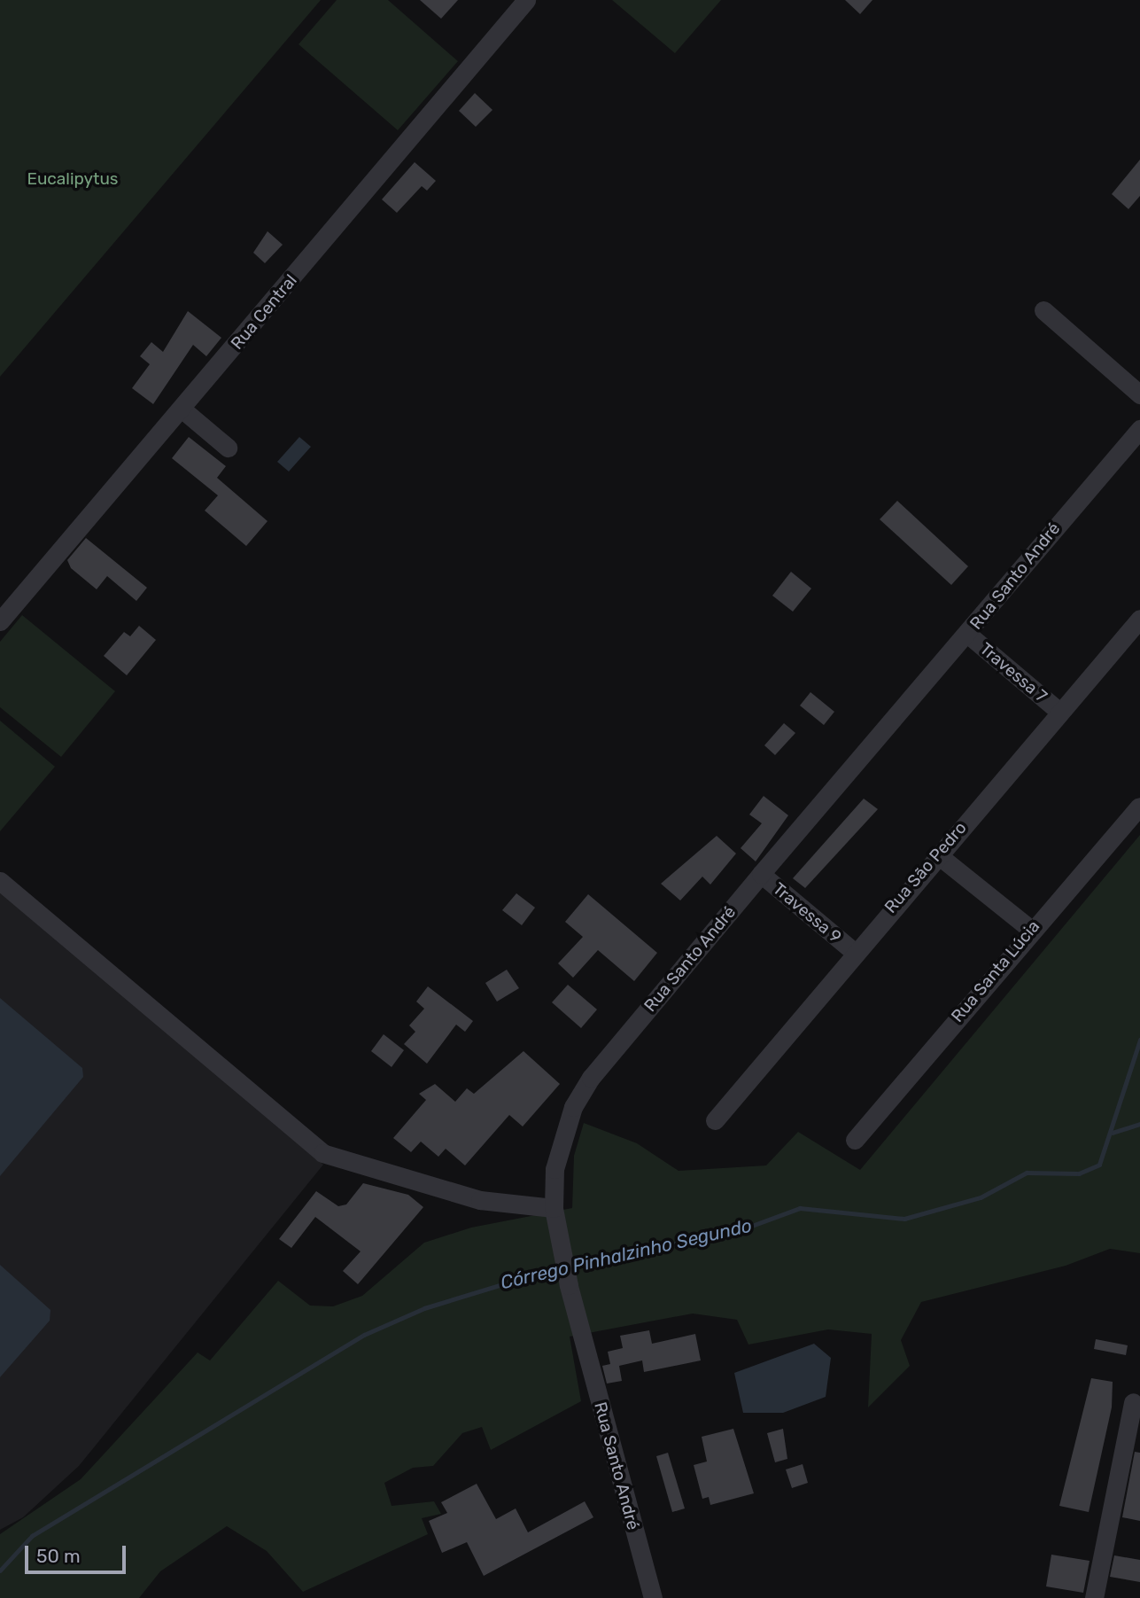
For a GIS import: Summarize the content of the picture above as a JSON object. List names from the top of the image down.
{
  "streets": {
    "street": [
      "Rua Central",
      "Rua Santo André",
      "Travessa 7",
      "Rua São Pedro",
      "Travessa 9",
      "Rua Santa Lúcia"
    ]
  },
  "crossings": [
    ["Rua Santo André", "Travessa 7"],
    ["Rua Santo André", "Travessa 9"],
    ["Travessa 7", "Rua São Pedro"],
    ["Rua São Pedro", "Travessa 9"]
  ],
  "water": ["Córrego Pinhalzinho Segundo"],
  "parks": ["Eucalipytus"],
  "scale_bar": "50 m"
}
